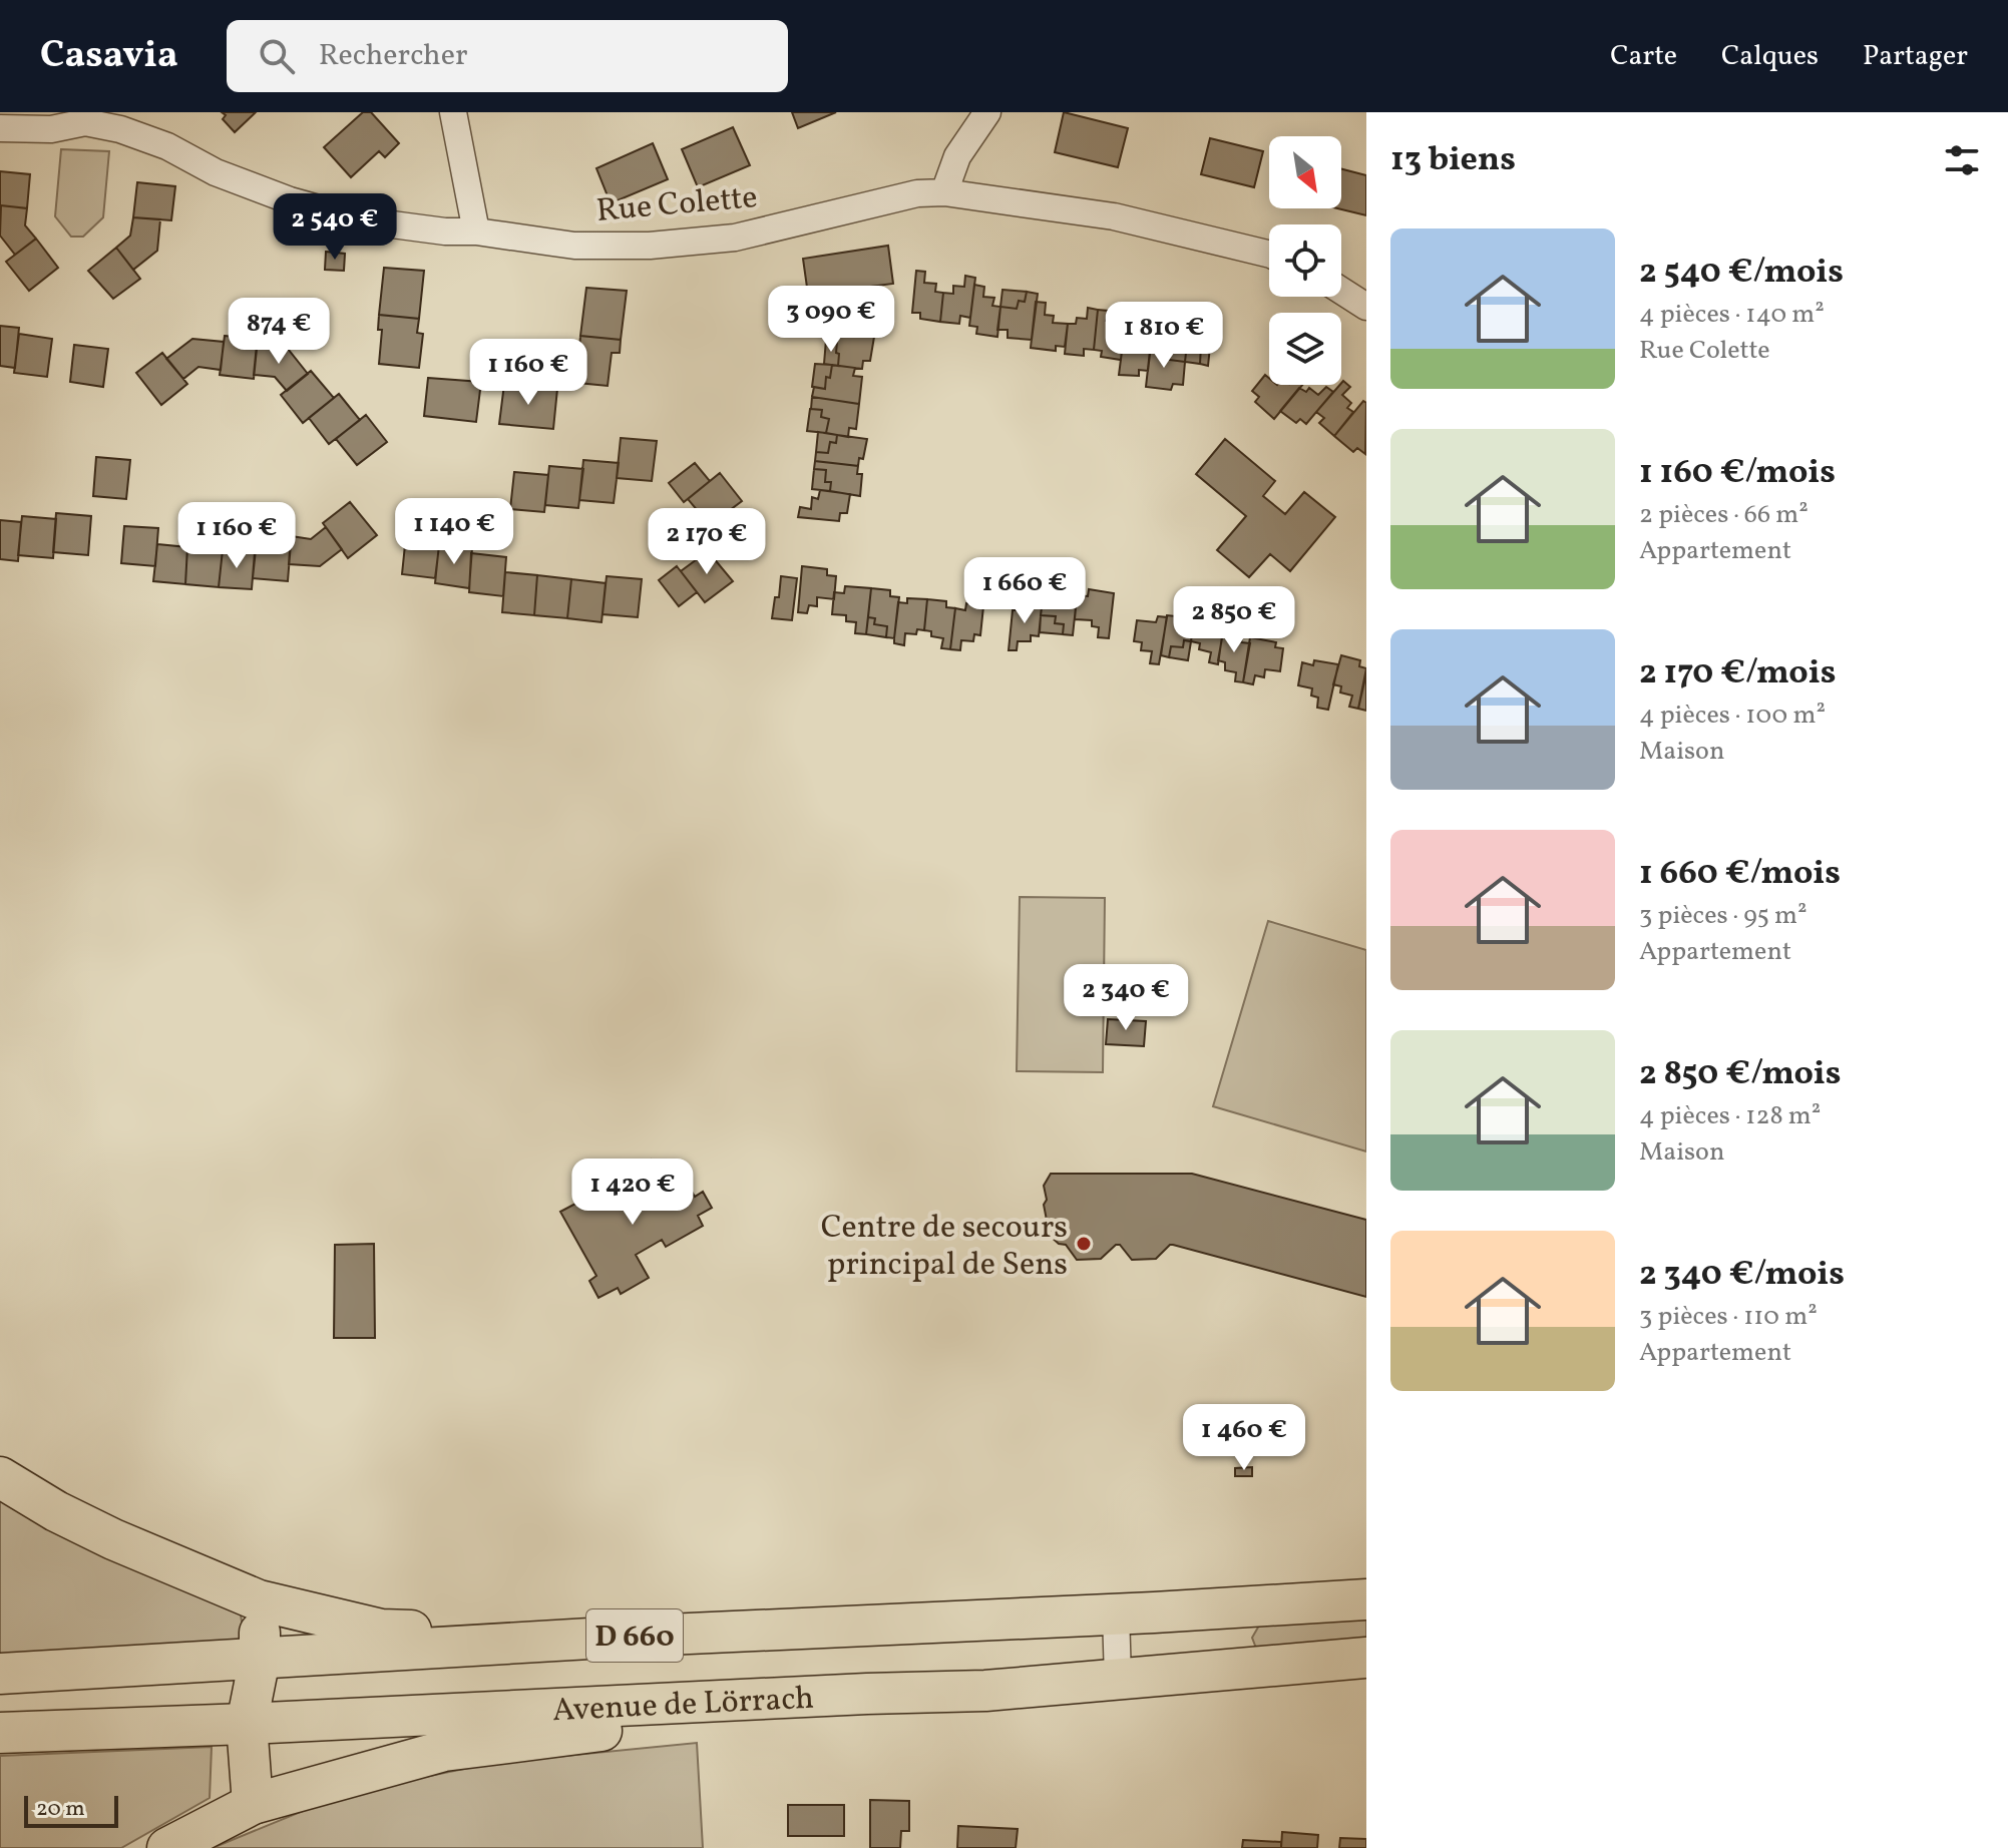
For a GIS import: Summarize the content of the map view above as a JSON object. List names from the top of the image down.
{
  "streets": {
    "main road": ["D 660", "Avenue de Lörrach"],
    "street": ["Rue Colette"]
  },
  "places": ["Centre de secours principal de Sens"],
  "scale_bar": "20 m",
  "north": "bottom right",
  "page": {
    "header": "Casavia",
    "search": "Rechercher",
    "nav": ["Carte", "Calques", "Partager"],
    "heading": "13 biens",
    "price": [
      "2 540 €",
      "3 090 €",
      "874 €",
      "1 810 €",
      "1 160 €",
      "1 140 €",
      "1 160 €",
      "2 170 €",
      "1 660 €",
      "2 850 €",
      "2 340 €",
      "1 420 €",
      "1 460 €"
    ],
    "list": [
      {
        "name": "2 540 €/mois",
        "note": "4 pièces · 140 m² · Rue Colette"
      },
      {
        "name": "1 160 €/mois",
        "note": "2 pièces · 66 m² · Appartement"
      },
      {
        "name": "2 170 €/mois",
        "note": "4 pièces · 100 m² · Maison"
      },
      {
        "name": "1 660 €/mois",
        "note": "3 pièces · 95 m² · Appartement"
      },
      {
        "name": "2 850 €/mois",
        "note": "4 pièces · 128 m² · Maison"
      },
      {
        "name": "2 340 €/mois",
        "note": "3 pièces · 110 m² · Appartement"
      }
    ],
    "scale": "20 m"
  }
}
